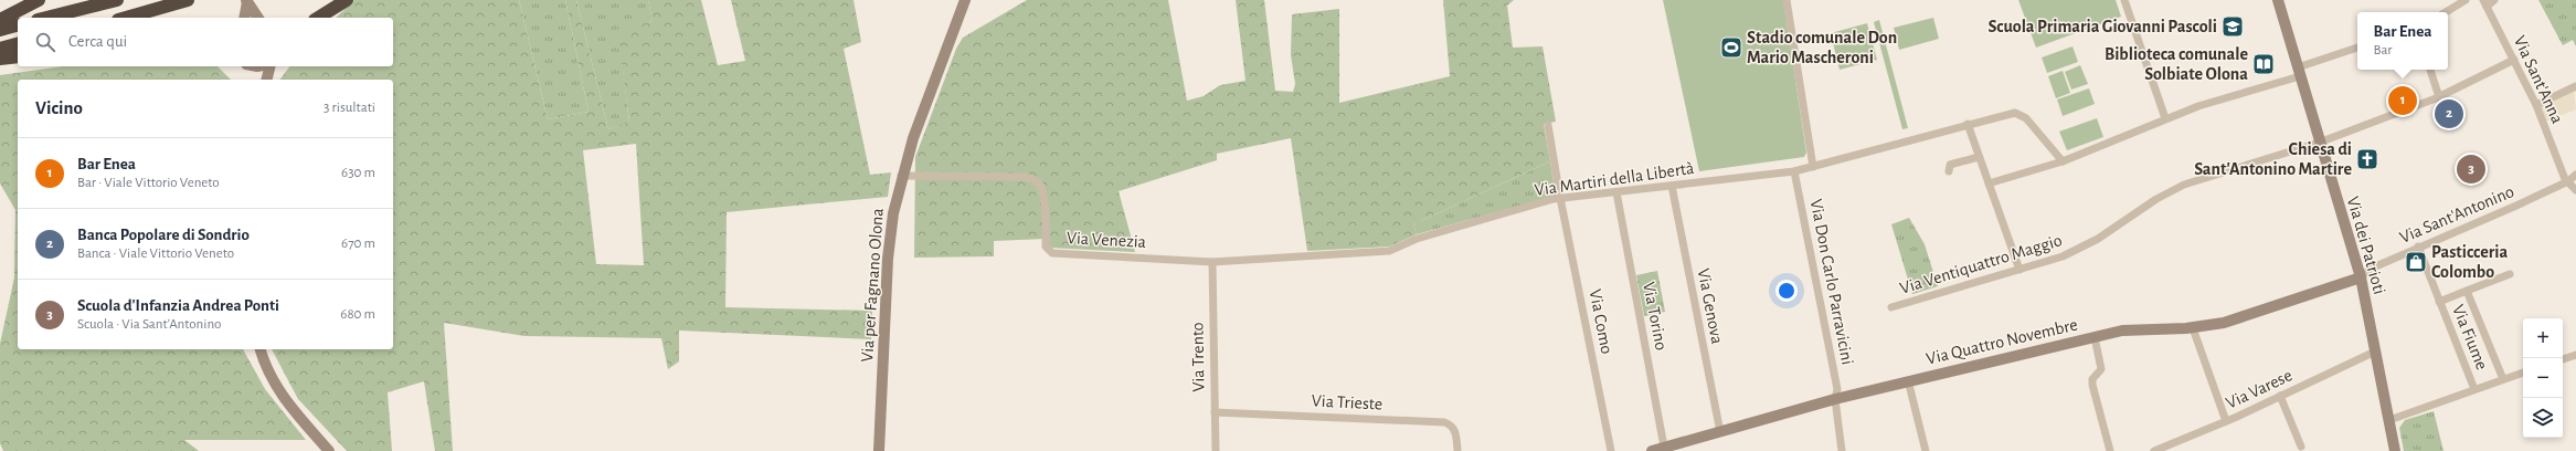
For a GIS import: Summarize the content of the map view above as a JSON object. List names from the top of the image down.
{
  "streets": {
    "street": [
      "Via Sant'Anna",
      "Via Martiri della Libertà",
      "Via Sant'Antonino",
      "Via Venezia",
      "Via dei Patrioti",
      "Via Ventiquattro Maggio",
      "Via Don Carlo Parravicini",
      "Via per Fagnano Olona",
      "Via Genova",
      "Via Torino",
      "Via Como",
      "Via Fiume",
      "Via Quattro Novembre",
      "Via Trento",
      "Via Varese",
      "Via Trieste"
    ]
  },
  "crossings": [
    ["Via Sant'Anna", "Via Sant'Antonino"],
    ["Via Sant'Anna", "Via Ventiquattro Maggio"],
    ["Via Martiri della Libertà", "Via Venezia"],
    ["Via Martiri della Libertà", "Via Don Carlo Parravicini"],
    ["Via Martiri della Libertà", "Via Genova"],
    ["Via Martiri della Libertà", "Via Torino"],
    ["Via Martiri della Libertà", "Via Como"],
    ["Via Martiri della Libertà", "Via Trento"],
    ["Via Sant'Antonino", "Via dei Patrioti"],
    ["Via Sant'Antonino", "Via Fiume"],
    ["Via Sant'Antonino", "Via Quattro Novembre"],
    ["Via Venezia", "Via per Fagnano Olona"],
    ["Via Venezia", "Via Trento"],
    ["Via dei Patrioti", "Via Ventiquattro Maggio"],
    ["Via dei Patrioti", "Via Quattro Novembre"],
    ["Via dei Patrioti", "Via Varese"],
    ["Via Don Carlo Parravicini", "Via Quattro Novembre"],
    ["Via Genova", "Via Quattro Novembre"],
    ["Via Torino", "Via Quattro Novembre"],
    ["Via Trento", "Via Trieste"]
  ],
  "places": {
    "school or university": ["Scuola Primaria Giovanni Pascoli"],
    "sports": ["Stadio comunale Don Mario Mascheroni"],
    "library": ["Biblioteca comunale Solbiate Olona"],
    "church": ["Chiesa di Sant'Antonino Martire"],
    "shop": ["Pasticceria Colombo"]
  },
  "page": {
    "popup": ["Bar Enea", "Bar"],
    "search": "Cerca qui",
    "heading": ["Vicino", "3 risultati"],
    "pins": ["1", "2", "3"],
    "list": [
      {
        "mark": "1",
        "name": "Bar Enea",
        "note": "Bar · Viale Vittorio Veneto",
        "value": "630 m"
      },
      {
        "mark": "2",
        "name": "Banca Popolare di Sondrio",
        "note": "Banca · Viale Vittorio Veneto",
        "value": "670 m"
      },
      {
        "mark": "3",
        "name": "Scuola d'Infanzia Andrea Ponti",
        "note": "Scuola · Via Sant'Antonino",
        "value": "680 m"
      }
    ],
    "map_buttons": ["+", "−"]
  }
}
